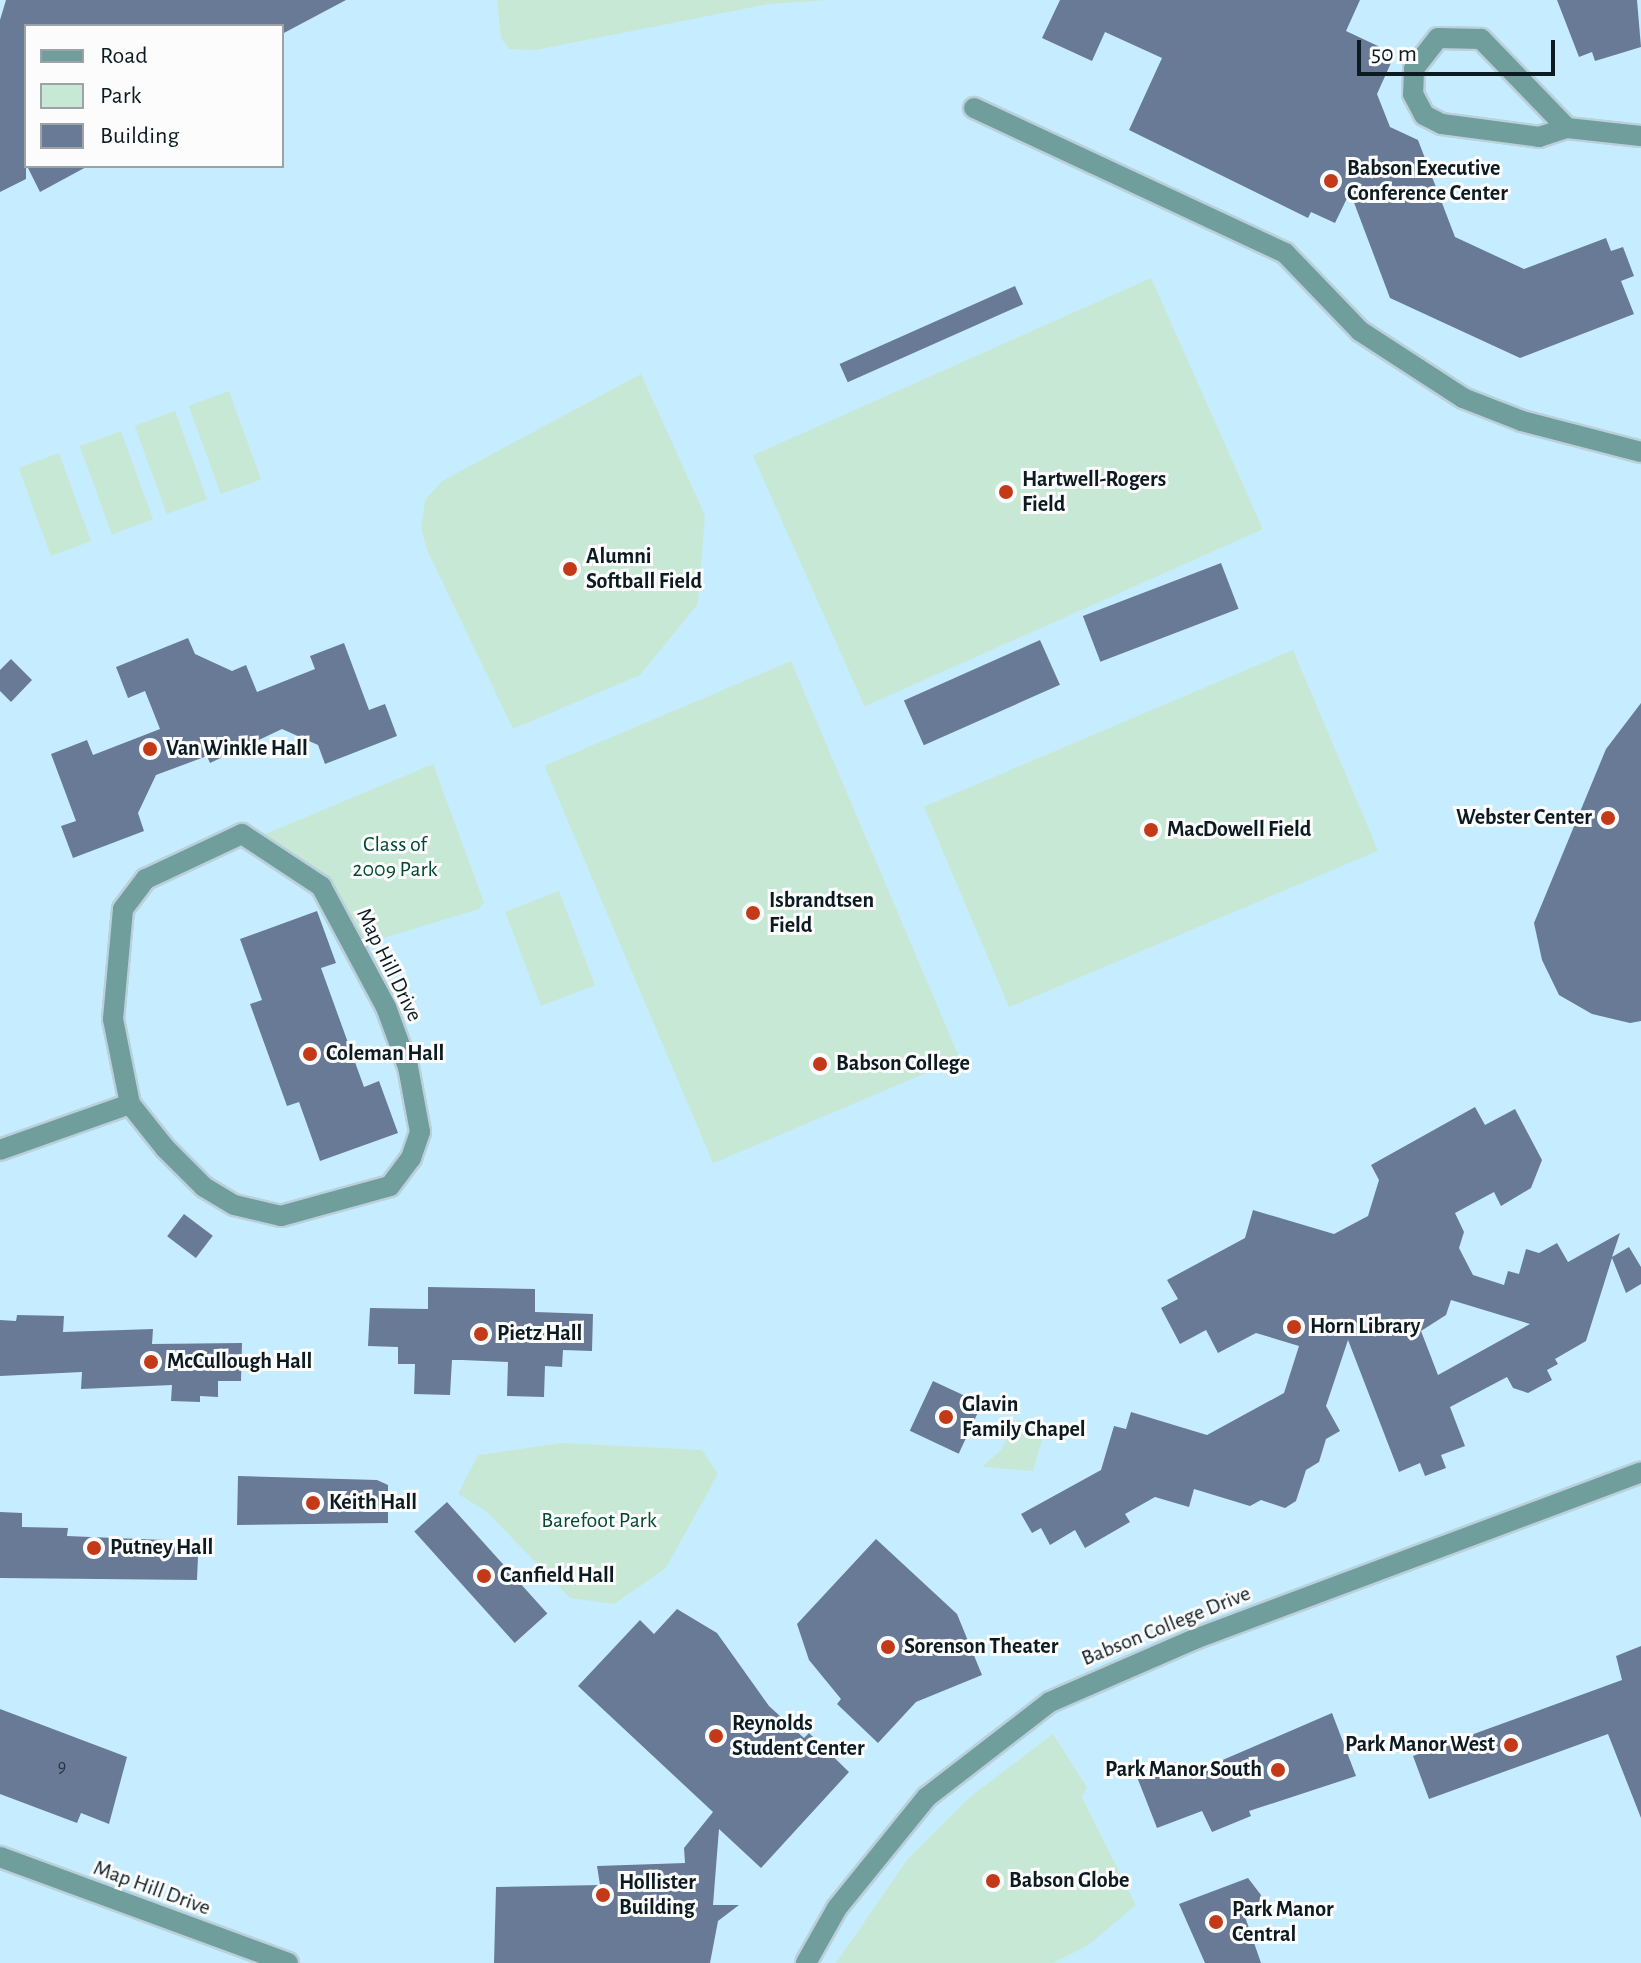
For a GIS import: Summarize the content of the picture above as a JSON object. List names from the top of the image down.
{
  "streets": {
    "street": ["Map Hill Drive", "Babson College Drive"]
  },
  "parks": ["Class of 2009 Park", "Barefoot Park"],
  "places": [
    "Babson Executive Conference Center",
    "Hartwell-Rogers Field",
    "Alumni Softball Field",
    "Van Winkle Hall",
    "Webster Center",
    "MacDowell Field",
    "Isbrandtsen Field",
    "Coleman Hall",
    "Babson College",
    "Horn Library",
    "Pietz Hall",
    "McCullough Hall",
    "Glavin Family Chapel",
    "Keith Hall",
    "Putney Hall",
    "Canfield Hall",
    "Sorenson Theater",
    "Reynolds Student Center",
    "Park Manor West",
    "Park Manor South",
    "Babson Globe",
    "Hollister Building",
    "Park Manor Central"
  ],
  "house_numbers": ["9"],
  "legend": ["Road", "Park", "Building"],
  "scale_bar": "50 m"
}
